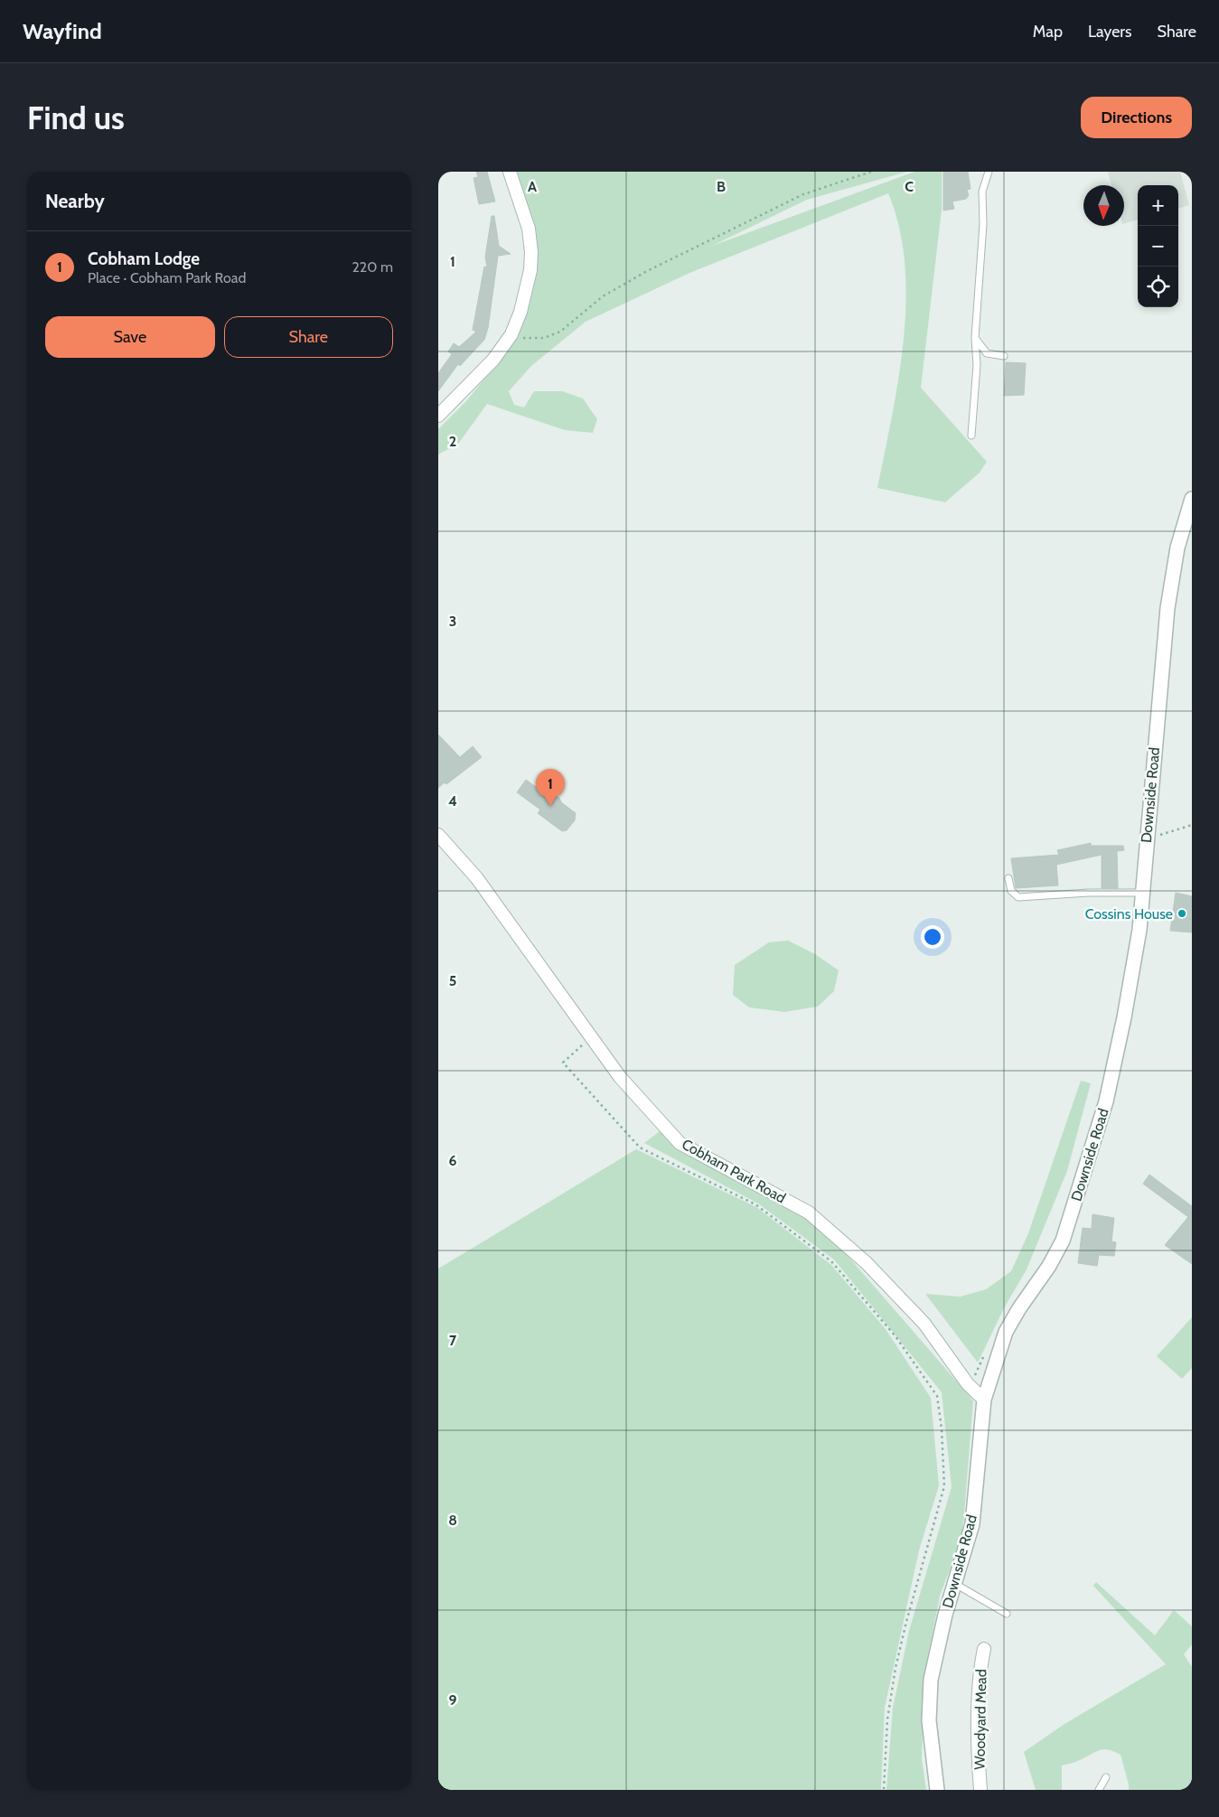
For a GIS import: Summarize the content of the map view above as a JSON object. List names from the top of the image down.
{
  "streets": {
    "street": ["Downside Road", "Cobham Park Road", "Woodyard Mead"]
  },
  "crossings": [
    ["Downside Road", "Cobham Park Road"]
  ],
  "places": ["Cossins House"],
  "north": "bottom",
  "page": {
    "header": "Wayfind",
    "nav": ["Map", "Layers", "Share"],
    "buttons": [
      "Directions",
      ["Save", "Share"]
    ],
    "title": "Find us",
    "heading": "Nearby",
    "map_buttons": ["+", "−"],
    "list": [
      {
        "mark": "1",
        "name": "Cobham Lodge",
        "note": "Place · Cobham Park Road",
        "value": "220 m"
      }
    ],
    "pins": "1"
  },
  "grid": {
    "columns": ["A", "B", "C"],
    "rows": [
      "1",
      "2",
      "3",
      "4",
      "5",
      "6",
      "7",
      "8",
      "9"
    ]
  }
}
